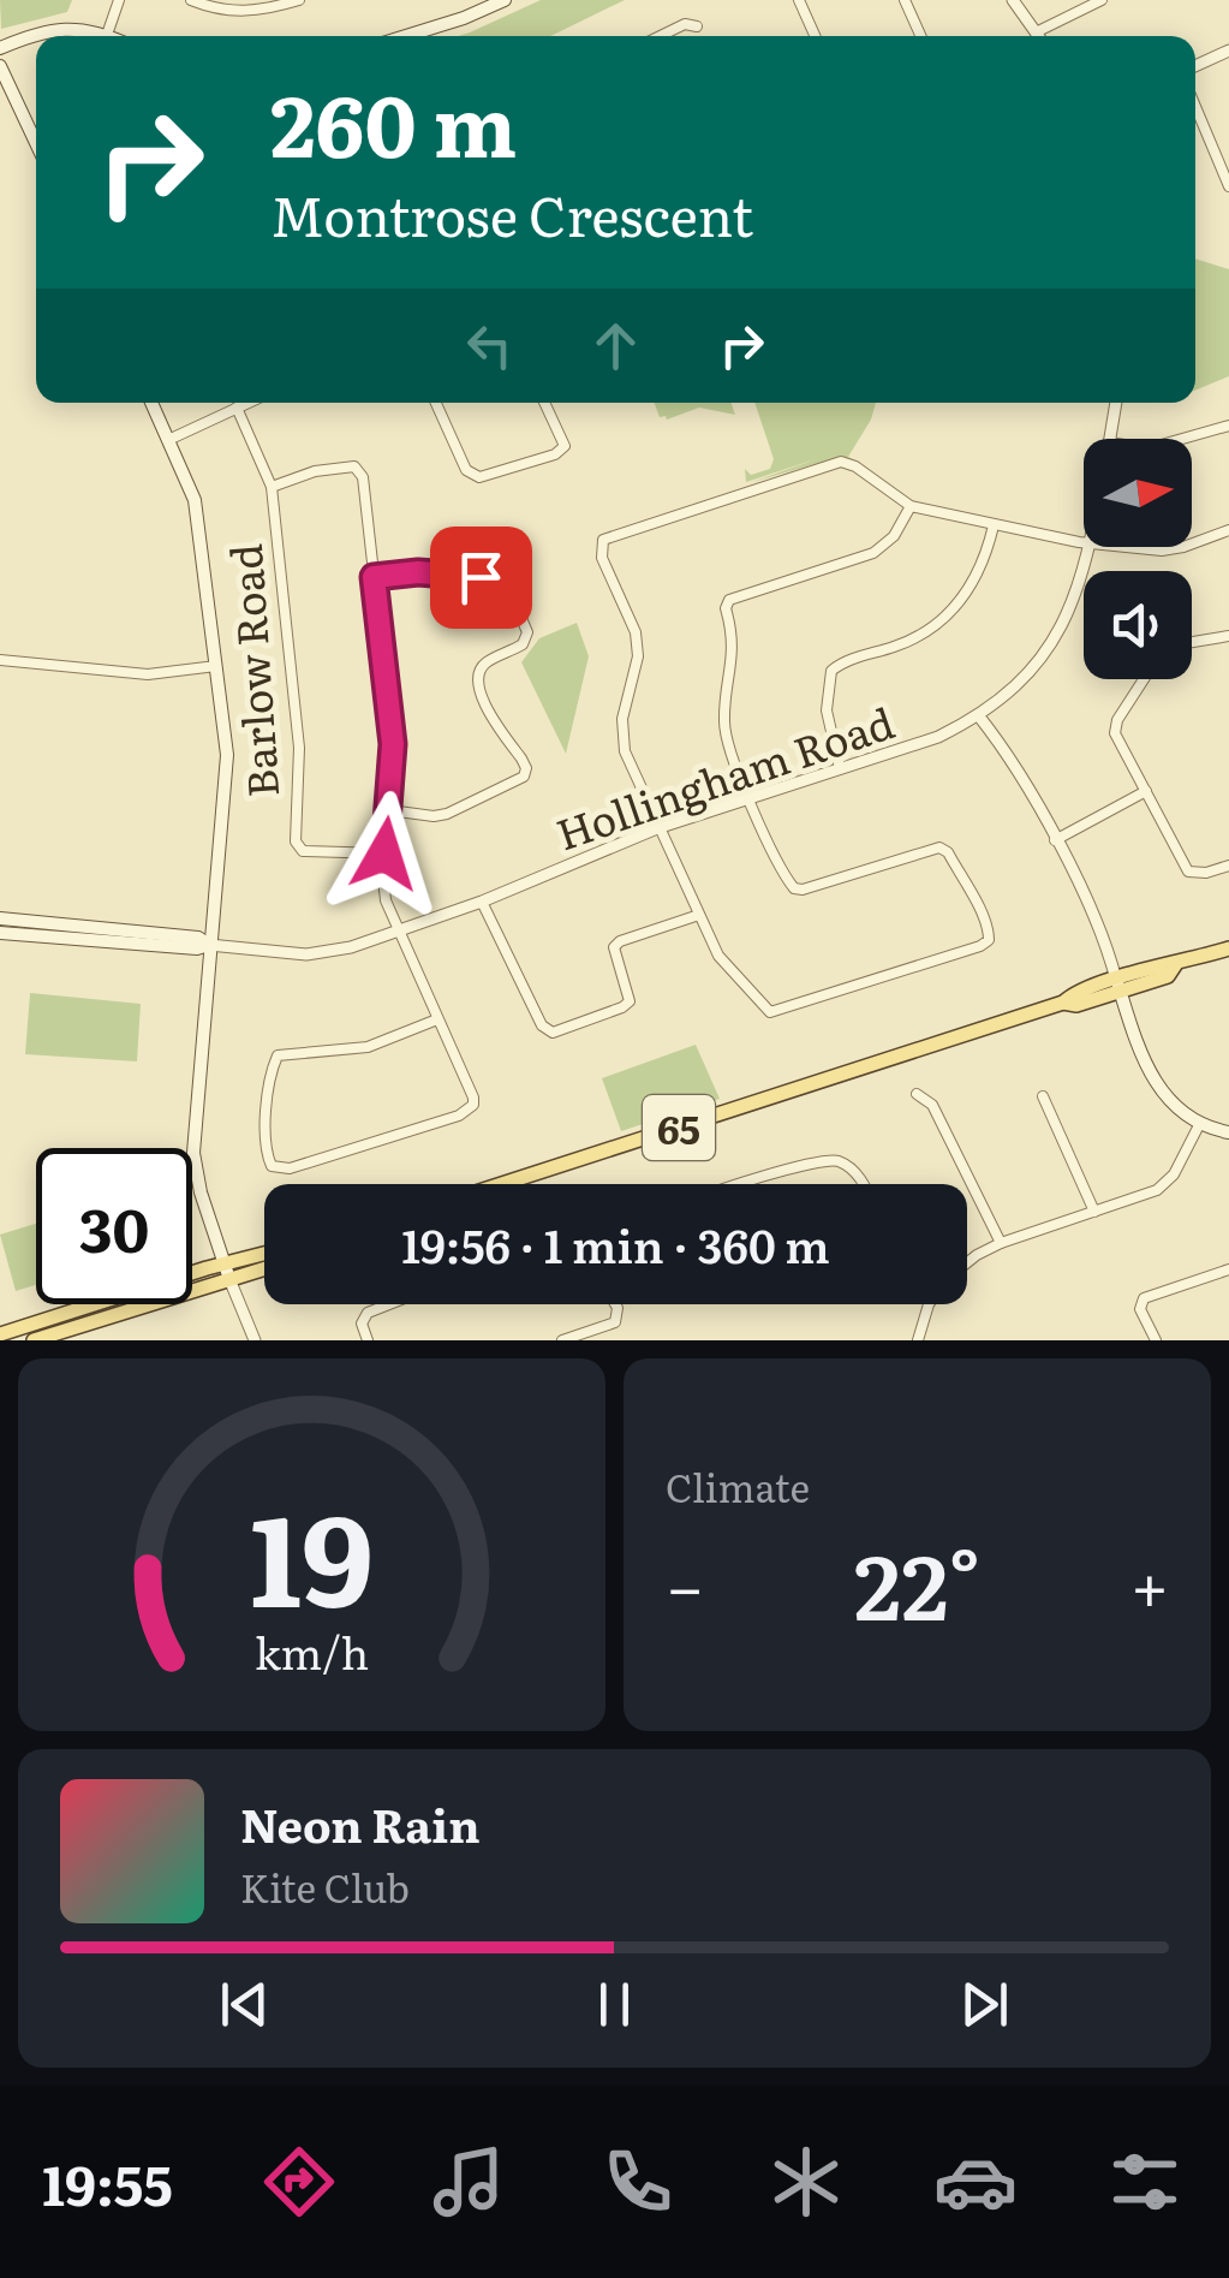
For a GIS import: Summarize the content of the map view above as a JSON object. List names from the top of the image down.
{
  "streets": {
    "main road": ["65"],
    "street": ["Barlow Road", "Hollingham Road"]
  },
  "north": "right",
  "page": {
    "turn": ["260 m", "Montrose Crescent"],
    "limit": "30",
    "trip": "19:56 · 1 min · 360 m",
    "tile": "Climate",
    "heat": ["−", "22°", "+"],
    "song": ["Neon Rain", "Kite Club"],
    "tabs": "19:55",
    "gauge": ["19", "km/h"]
  }
}
